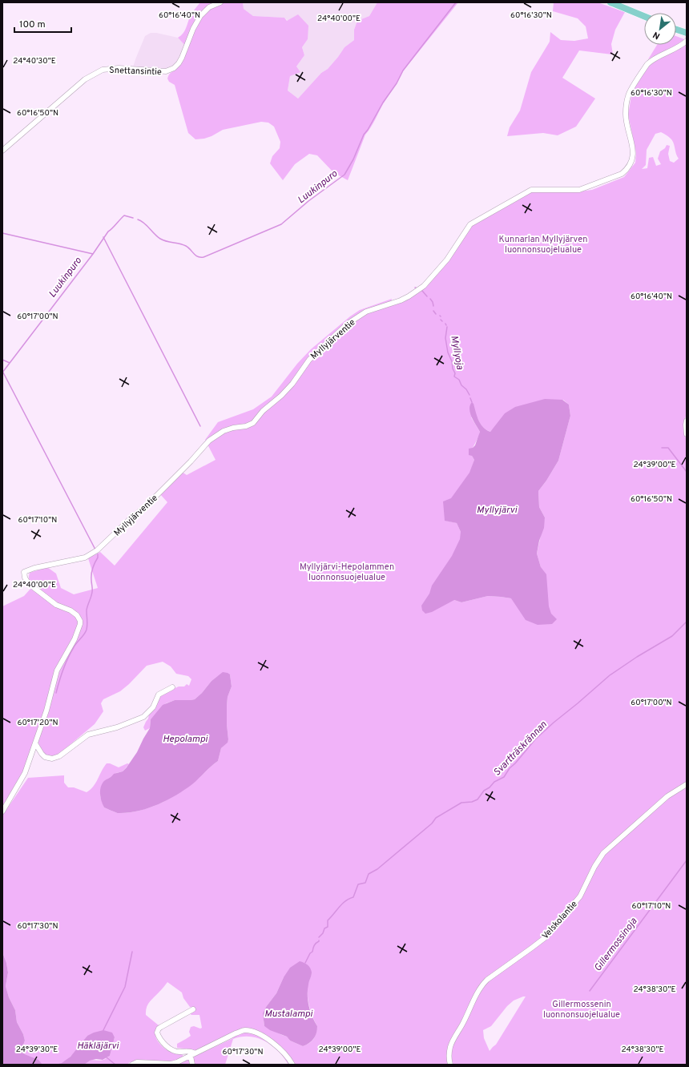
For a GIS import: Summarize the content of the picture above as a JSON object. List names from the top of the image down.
{
  "streets": {
    "street": ["Snettansintie", "Myllyjärventie", "Velskolantie"]
  },
  "water": [
    "Luukinpuro",
    "Myllyoja",
    "Myllyjärvi",
    "Hepolampi",
    "Svartträskrännan",
    "Gillermossinoja",
    "Mustalampi",
    "Häkläjärvi"
  ],
  "parks": ["Kunnarlan Myllyjärven luonnonsuojelualue", "Myllyjärvi-Hepolammen luonnonsuojelualue", "Gillermossenin luonnonsuojelualue"],
  "scale_bar": "100 m",
  "north": "bottom left",
  "coordinates": [
    "60°16'40\"N",
    "60°16'30\"N",
    "24°40'00\"E",
    "24°40'30\"E",
    "60°16'50\"N",
    "60°17'00\"N",
    "24°39'00\"E",
    "60°17'10\"N",
    "60°17'20\"N",
    "60°17'30\"N",
    "24°38'30\"E",
    "24°39'30\"E"
  ]
}
